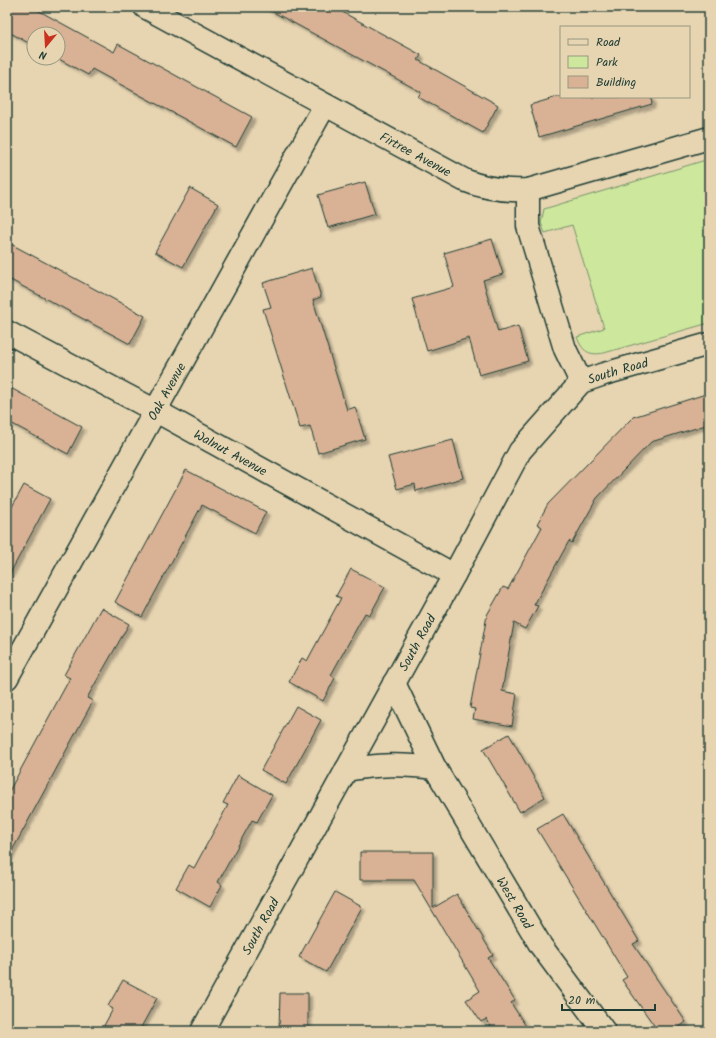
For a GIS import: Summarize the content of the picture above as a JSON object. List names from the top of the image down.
{
  "streets": {
    "street": [
      "Firtree Avenue",
      "South Road",
      "Oak Avenue",
      "Walnut Avenue",
      "West Road"
    ]
  },
  "crossings": [
    ["Firtree Avenue", "Oak Avenue"],
    ["South Road", "Walnut Avenue"],
    ["South Road", "West Road"],
    ["Oak Avenue", "Walnut Avenue"]
  ],
  "legend": ["Road", "Park", "Building"],
  "scale_bar": "20 m",
  "north": "bottom"
}
